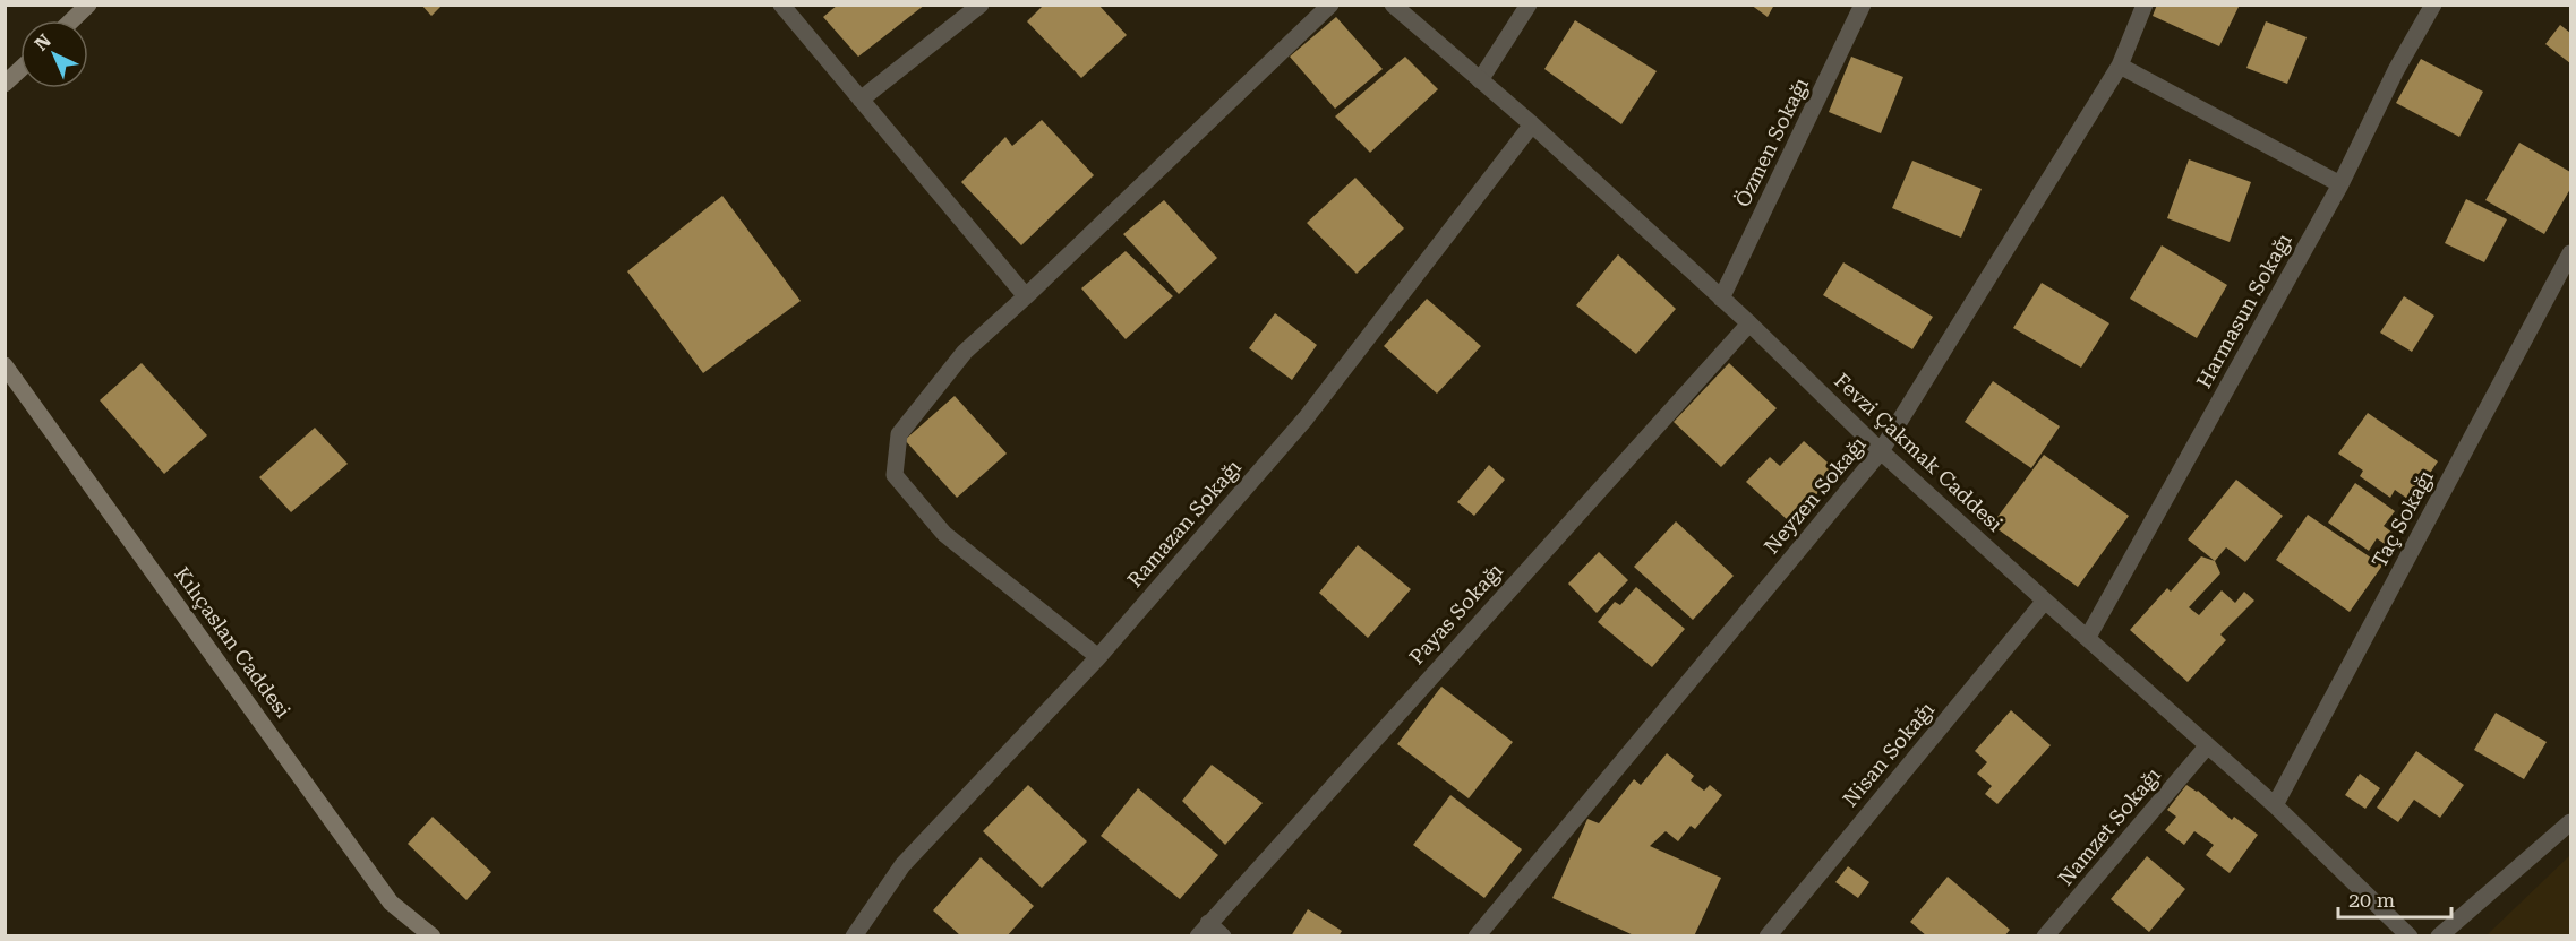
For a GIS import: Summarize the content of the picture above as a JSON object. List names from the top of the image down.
{
  "streets": {
    "street": [
      "Özmen Sokağı",
      "Harmasun Sokağı",
      "Fevzi Çakmak Caddesi",
      "Neyzen Sokağı",
      "Taç Sokağı",
      "Ramazan Sokağı",
      "Payas Sokağı",
      "Kılıçaslan Caddesi",
      "Nisan Sokağı",
      "Namzet Sokağı"
    ]
  },
  "crossings": [
    ["Özmen Sokağı", "Fevzi Çakmak Caddesi"],
    ["Harmasun Sokağı", "Fevzi Çakmak Caddesi"],
    ["Fevzi Çakmak Caddesi", "Neyzen Sokağı"],
    ["Fevzi Çakmak Caddesi", "Taç Sokağı"],
    ["Fevzi Çakmak Caddesi", "Ramazan Sokağı"],
    ["Fevzi Çakmak Caddesi", "Payas Sokağı"],
    ["Fevzi Çakmak Caddesi", "Nisan Sokağı"],
    ["Fevzi Çakmak Caddesi", "Namzet Sokağı"]
  ],
  "scale_bar": "20 m",
  "north": "top left"
}
